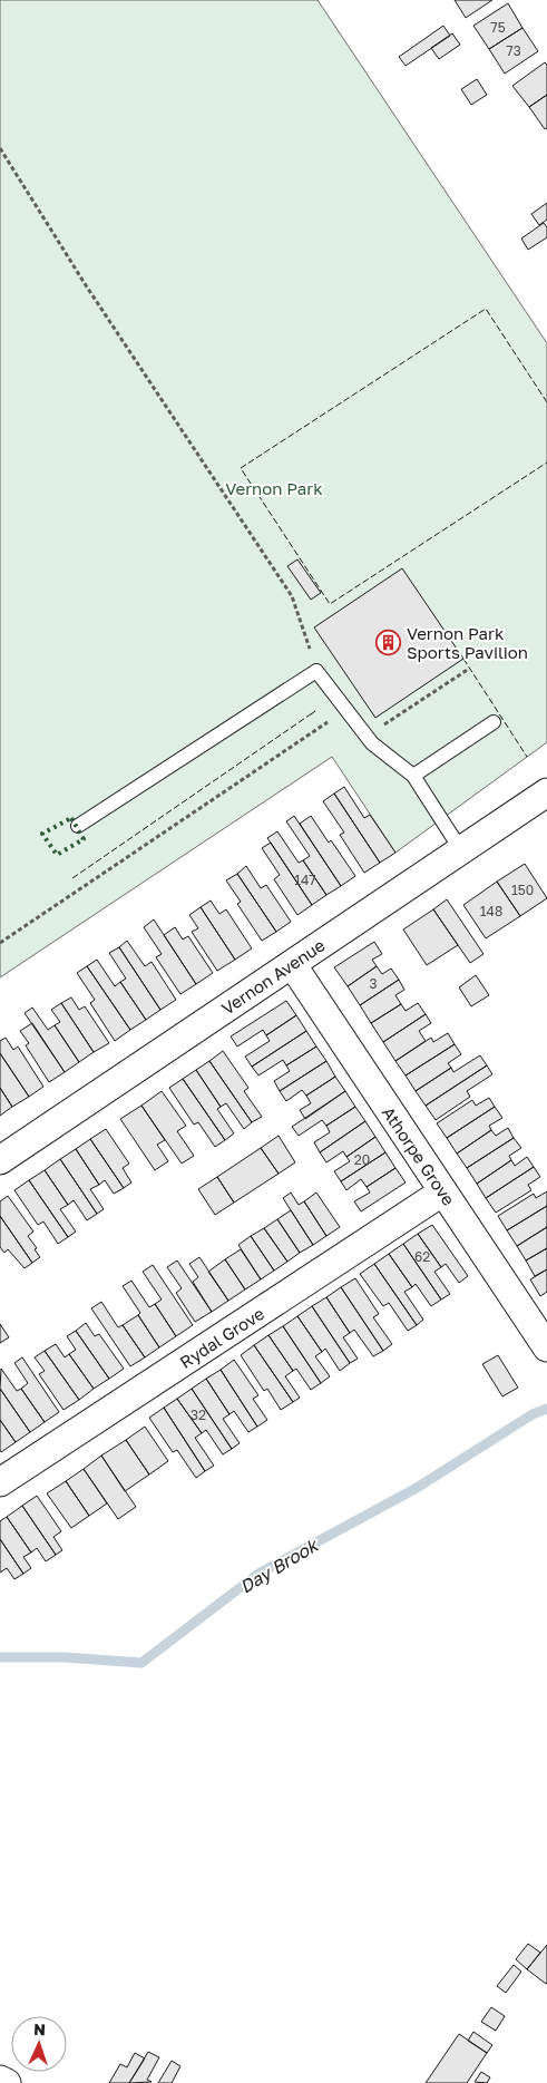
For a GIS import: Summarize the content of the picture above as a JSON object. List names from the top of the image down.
{
  "streets": {
    "street": ["Vernon Avenue", "Athorpe Grove", "Rydal Grove"]
  },
  "crossings": [
    ["Vernon Avenue", "Athorpe Grove"],
    ["Athorpe Grove", "Rydal Grove"]
  ],
  "water": ["Day Brook"],
  "parks": ["Vernon Park"],
  "places": {
    "building": ["Vernon Park Sports Pavilion"]
  },
  "house_numbers": [
    "75",
    "73",
    "147",
    "150",
    "148",
    "3",
    "20",
    "62",
    "32"
  ],
  "north": "top"
}
